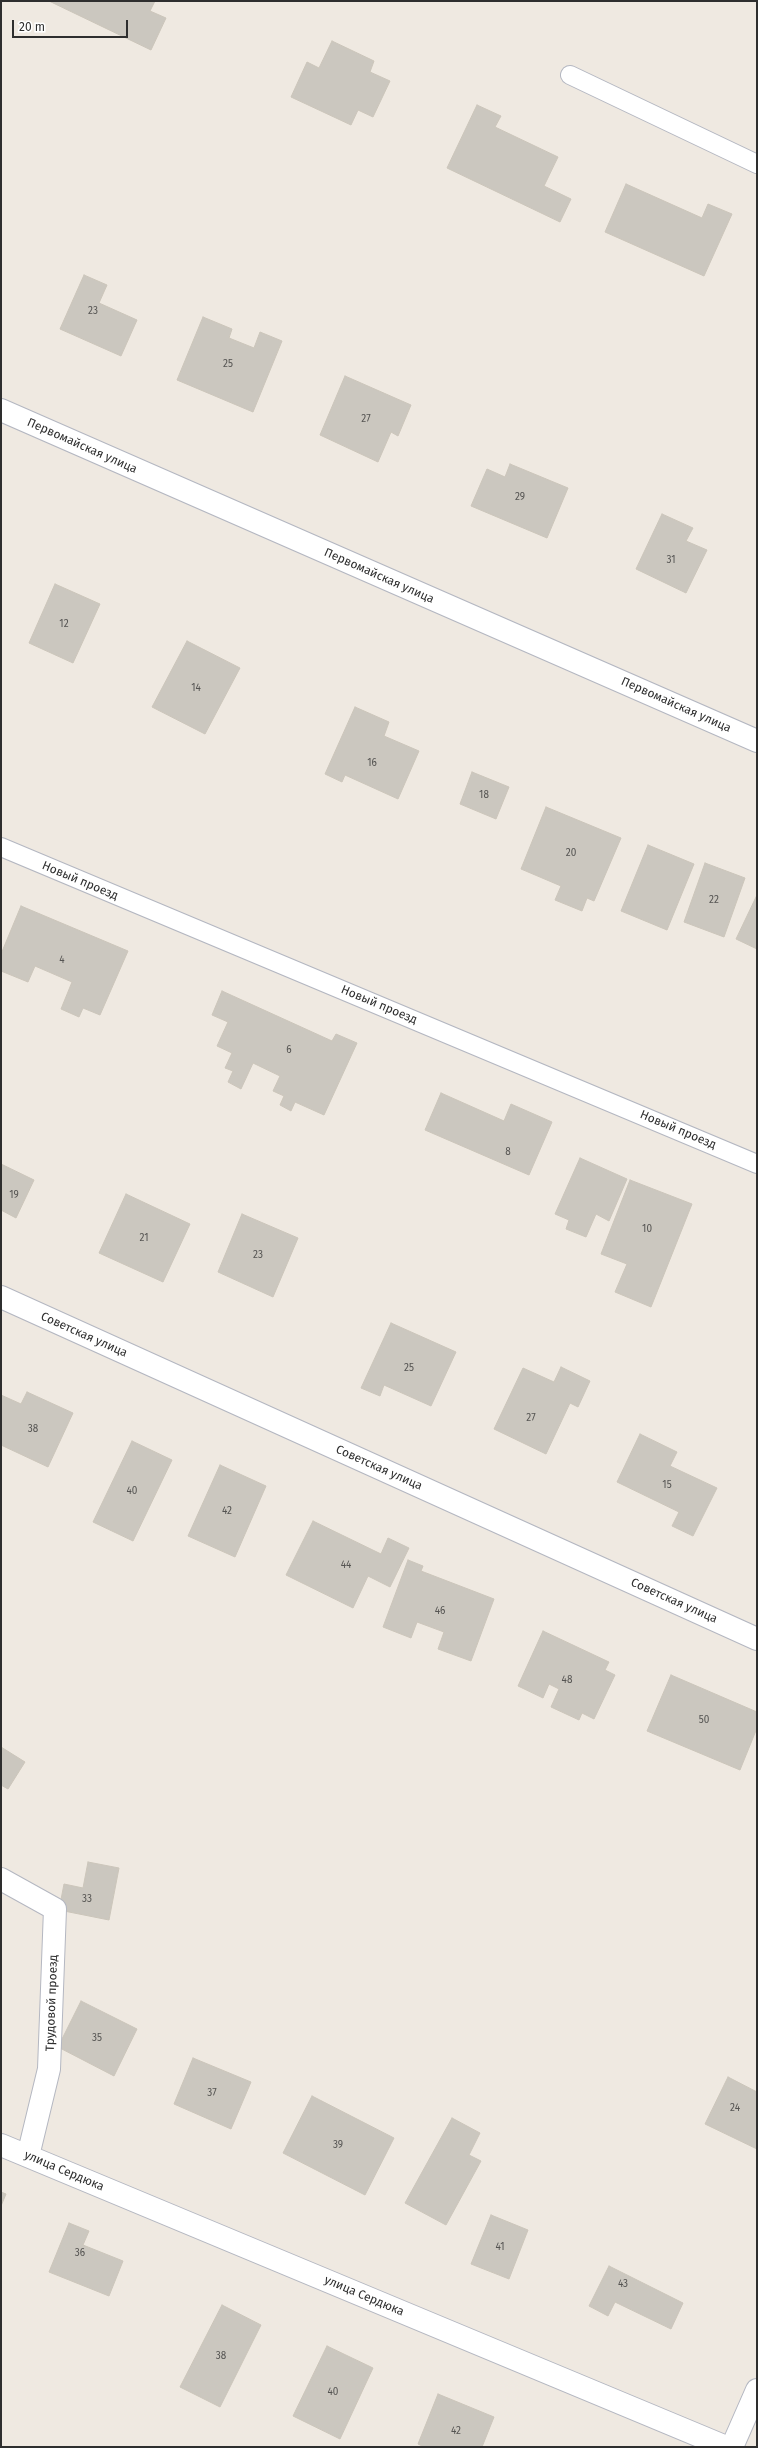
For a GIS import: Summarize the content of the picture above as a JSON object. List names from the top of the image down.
{
  "streets": {
    "street": [
      "Первомайская улица",
      "Советская улица",
      "Трудовой проезд",
      "улица Сердюка"
    ],
    "lane": ["Новый проезд"]
  },
  "crossings": [
    ["Трудовой проезд", "улица Сердюка"]
  ],
  "house_numbers": [
    "23",
    "25",
    "27",
    "29",
    "31",
    "12",
    "14",
    "16",
    "18",
    "20",
    "22",
    "4",
    "6",
    "8",
    "19",
    "10",
    "21",
    "23",
    "25",
    "27",
    "38",
    "15",
    "40",
    "42",
    "44",
    "46",
    "48",
    "50",
    "33",
    "35",
    "37",
    "24",
    "39",
    "41",
    "36",
    "43",
    "38",
    "40",
    "42"
  ],
  "scale_bar": "20 m"
}
